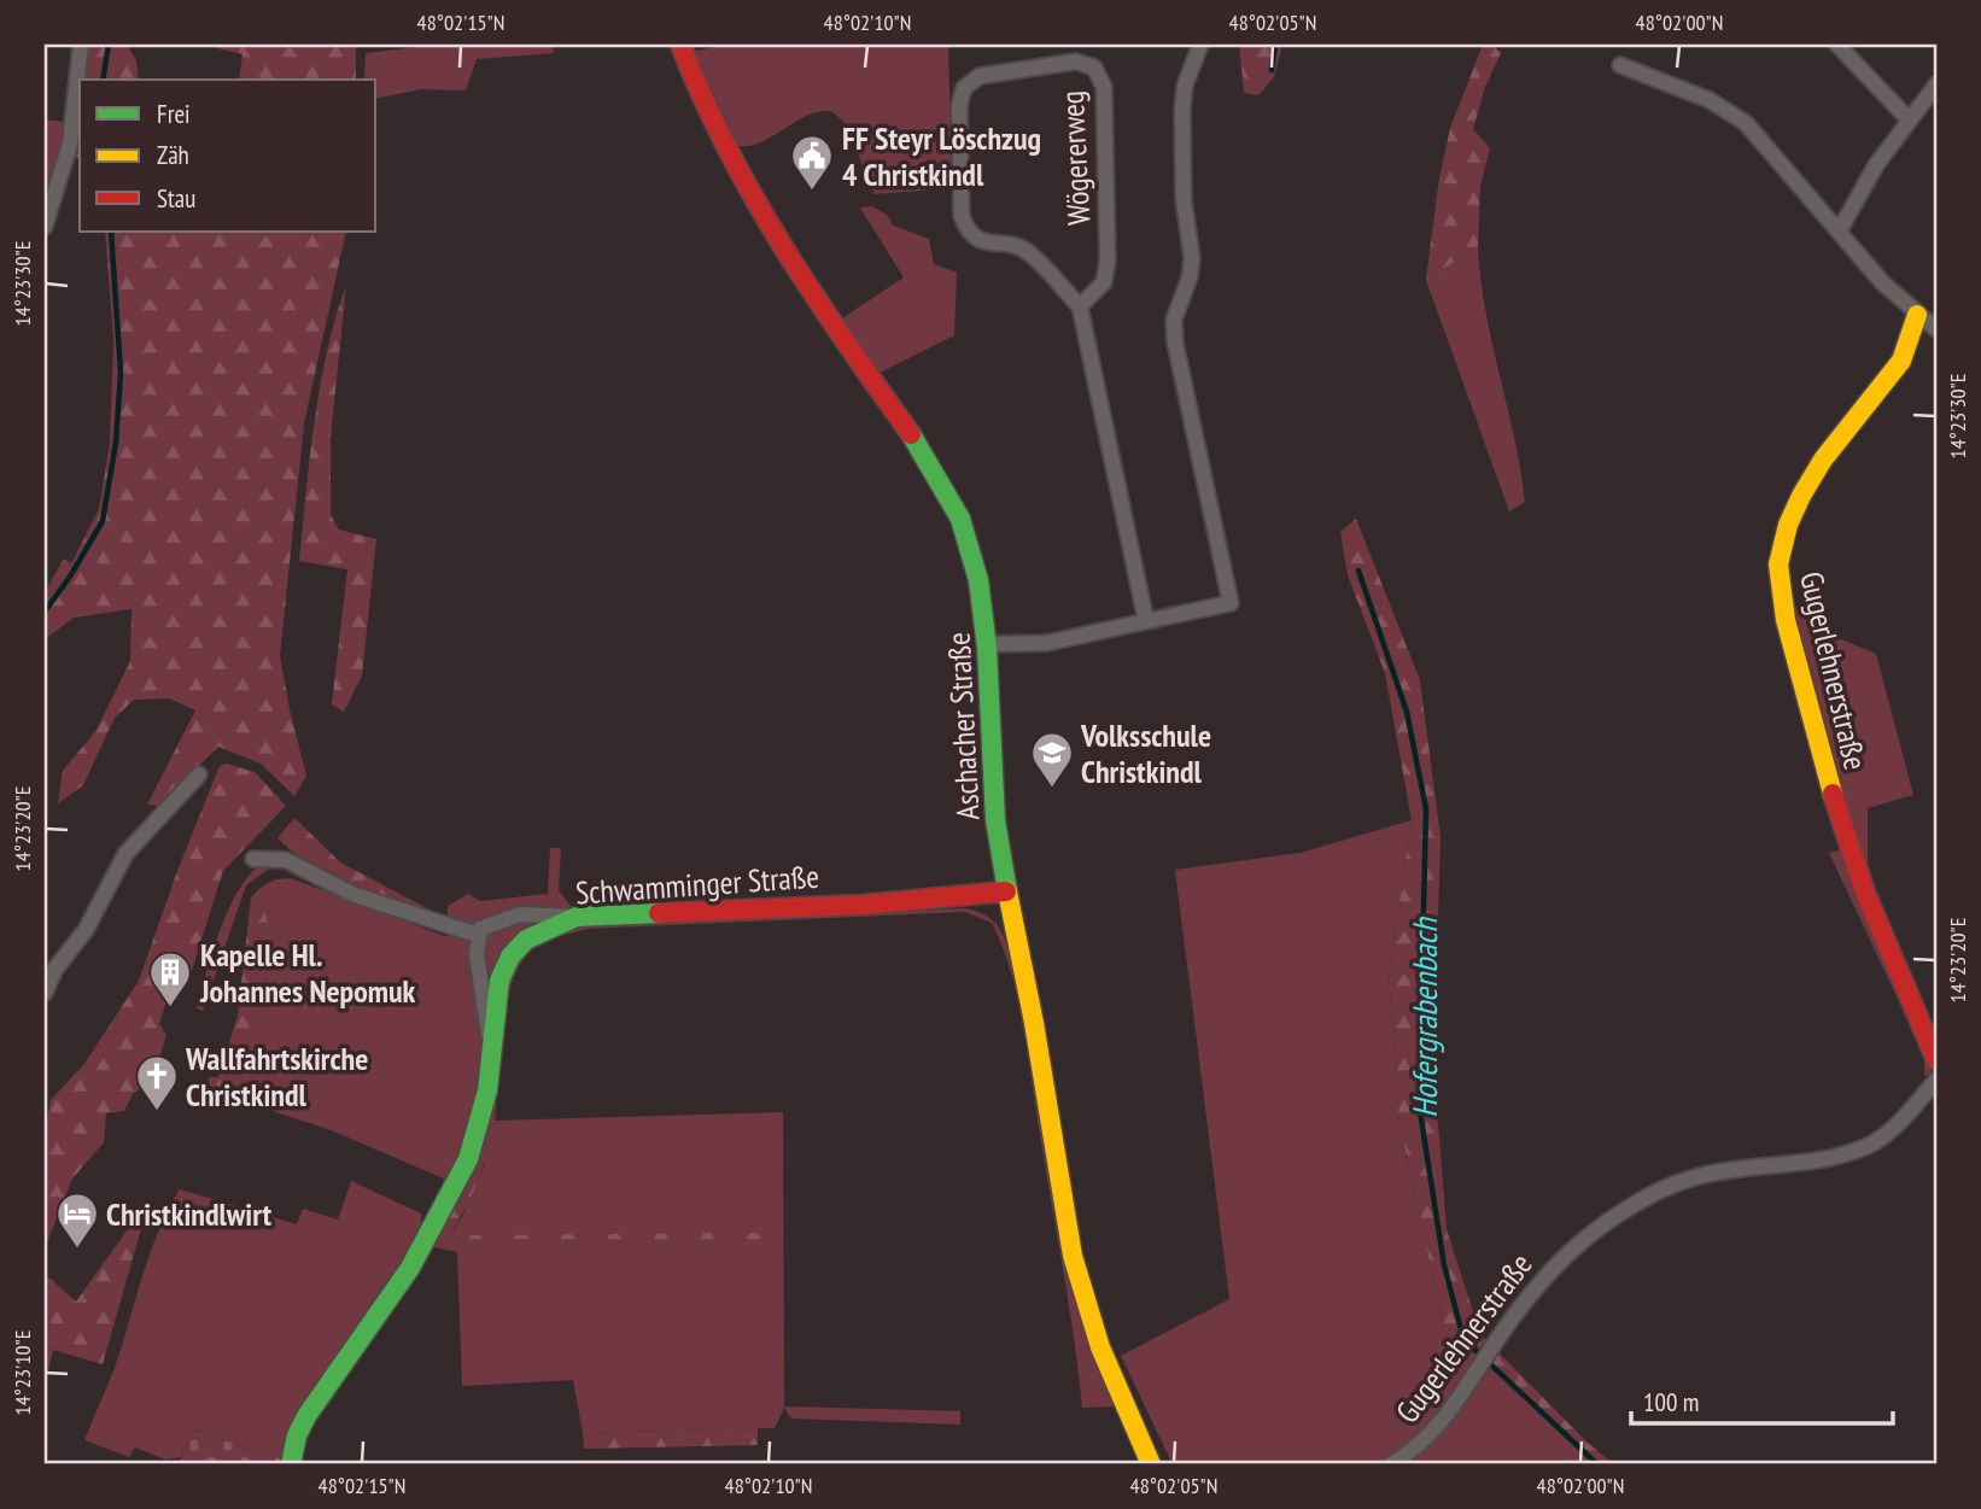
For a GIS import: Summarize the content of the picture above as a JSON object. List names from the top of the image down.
{
  "streets": {
    "street": [
      "Wögererweg",
      "Gugerlehnerstraße",
      "Aschacher Straße",
      "Schwamminger Straße"
    ]
  },
  "crossings": [
    ["Aschacher Straße", "Schwamminger Straße"]
  ],
  "water": ["Hofergrabenbach"],
  "places": {
    "public building": ["FF Steyr Löschzug 4 Christkindl"],
    "school or university": ["Volksschule Christkindl"],
    "building": ["Kapelle Hl. Johannes Nepomuk"],
    "church": ["Wallfahrtskirche Christkindl"],
    "hotel": ["Christkindlwirt"]
  },
  "legend": ["Frei", "Zäh", "Stau"],
  "scale_bar": "100 m",
  "coordinates": [
    "48°02'15\"N",
    "48°02'10\"N",
    "48°02'05\"N",
    "48°02'00\"N",
    "14°23'30\"E",
    "14°23'20\"E",
    "14°23'10\"E"
  ]
}
